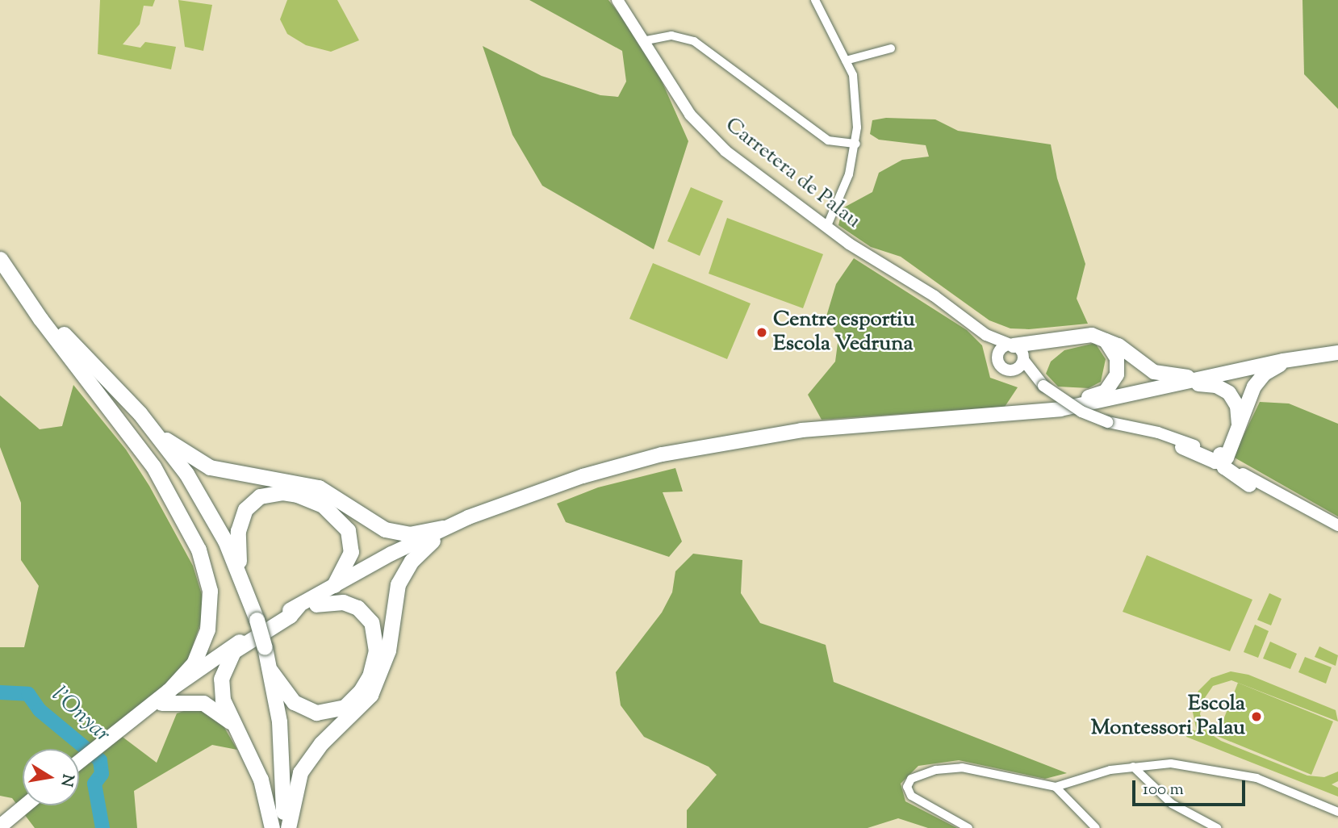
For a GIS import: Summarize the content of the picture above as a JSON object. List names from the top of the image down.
{
  "streets": {
    "street": ["Carretera de Palau"]
  },
  "water": ["l'Onyar"],
  "places": ["Centre esportiu Escola Vedruna", "Escola Montessori Palau"],
  "scale_bar": "100 m",
  "north": "right"
}
